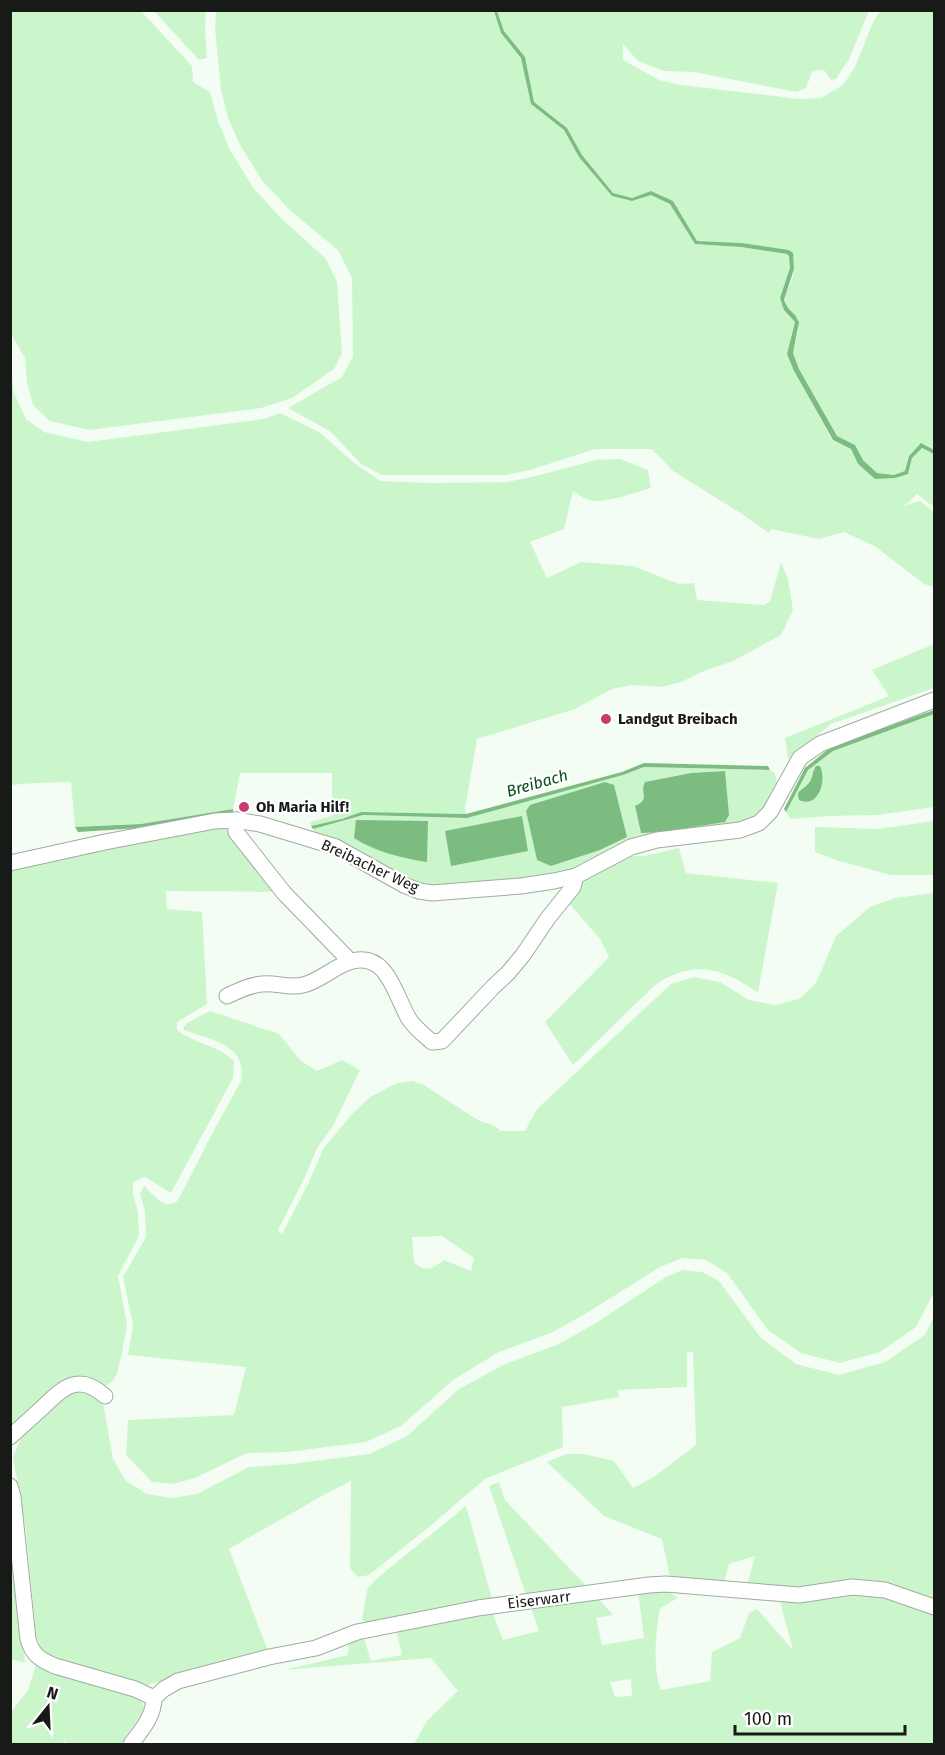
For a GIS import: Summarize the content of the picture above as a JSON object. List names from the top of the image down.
{
  "streets": {
    "street": ["Breibacher Weg", "Eiserwarr"]
  },
  "water": ["Breibach"],
  "places": ["Landgut Breibach", "Oh Maria Hilf!"],
  "scale_bar": "100 m",
  "north": "top"
}
